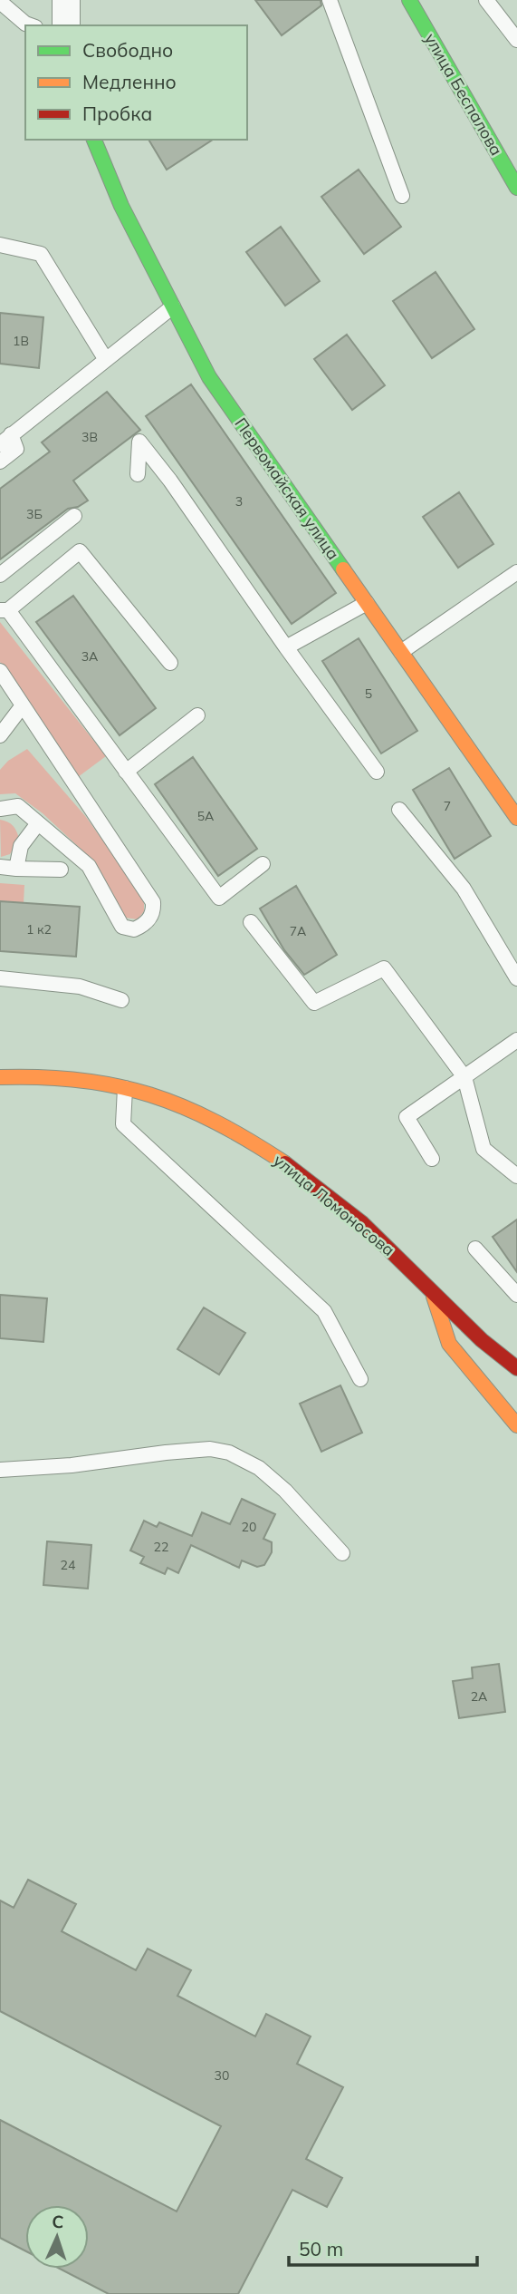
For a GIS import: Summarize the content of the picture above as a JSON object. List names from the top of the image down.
{
  "streets": {
    "street": ["улица Беспалова", "Первомайская улица", "улица Ломоносова"]
  },
  "house_numbers": [
    "1В",
    "3В",
    "3",
    "3Б",
    "3А",
    "5",
    "7",
    "5А",
    "1 к2",
    "7А",
    "20",
    "22",
    "24",
    "2А",
    "30"
  ],
  "legend": ["Свободно", "Медленно", "Пробка"],
  "scale_bar": "50 m",
  "north": "top"
}
